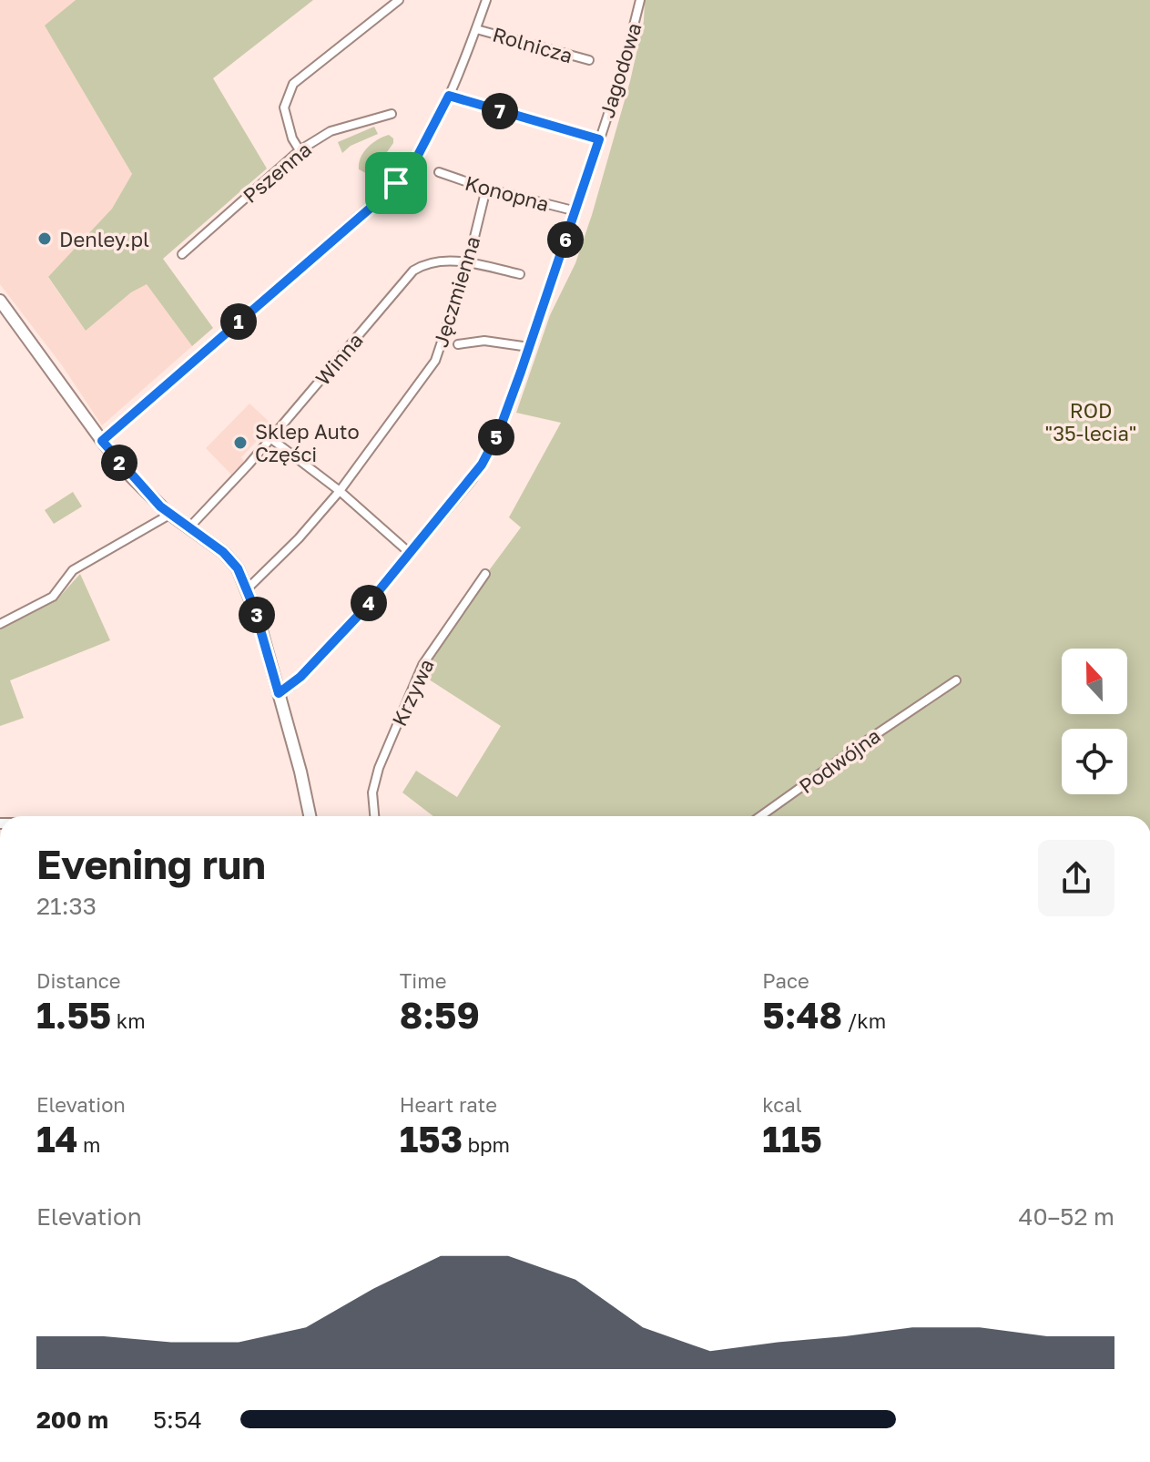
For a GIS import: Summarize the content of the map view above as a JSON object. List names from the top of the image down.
{
  "streets": {
    "street": [
      "Rolnicza",
      "Jagodowa",
      "Pszenna",
      "Konopna",
      "Jęczmienna",
      "Winna",
      "Krzywa",
      "Podwójna"
    ]
  },
  "crossings": [
    ["Jagodowa", "Konopna"],
    ["Konopna", "Jęczmienna"],
    ["Jęczmienna", "Winna"]
  ],
  "parks": ["ROD \"35-lecia\""],
  "places": ["Denley.pl", "Sklep Auto Części"],
  "north": "top",
  "page": {
    "pins": [
      "7",
      "6",
      "1",
      "5",
      "2",
      "4",
      "3"
    ],
    "heading": ["Evening run", "21:33"],
    "stats": [
      ["Distance", "1.55 km"],
      ["Time", "8:59"],
      ["Pace", "5:48 /km"],
      ["Elevation", "14 m"],
      ["Heart rate", "153 bpm"],
      ["kcal", "115"]
    ],
    "chart": ["Elevation", "40–52 m"],
    "list": [
      {
        "name": "200 m",
        "note": "5:54"
      }
    ]
  }
}
